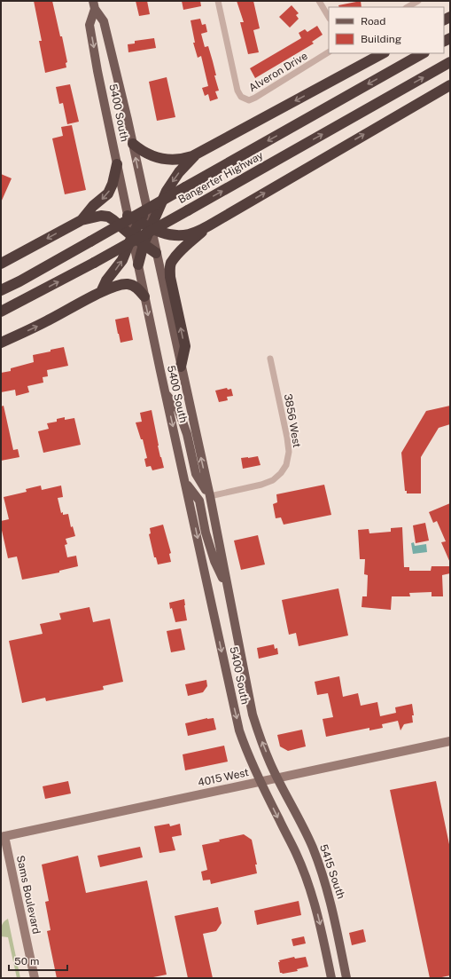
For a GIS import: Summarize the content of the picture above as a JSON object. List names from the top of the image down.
{
  "streets": {
    "highway": ["Bangerter Highway"],
    "main road": ["5400 South", "5415 South"],
    "street": [
      "Alveron Drive",
      "3856 West",
      "4015 West",
      "Sams Boulevard"
    ]
  },
  "crossings": [
    ["5400 South", "3856 West"],
    ["5400 South", "4015 West"],
    ["5400 South", "5415 South"],
    ["4015 West", "5415 South"],
    ["4015 West", "Sams Boulevard"]
  ],
  "legend": ["Road", "Building"],
  "scale_bar": "50 m"
}
